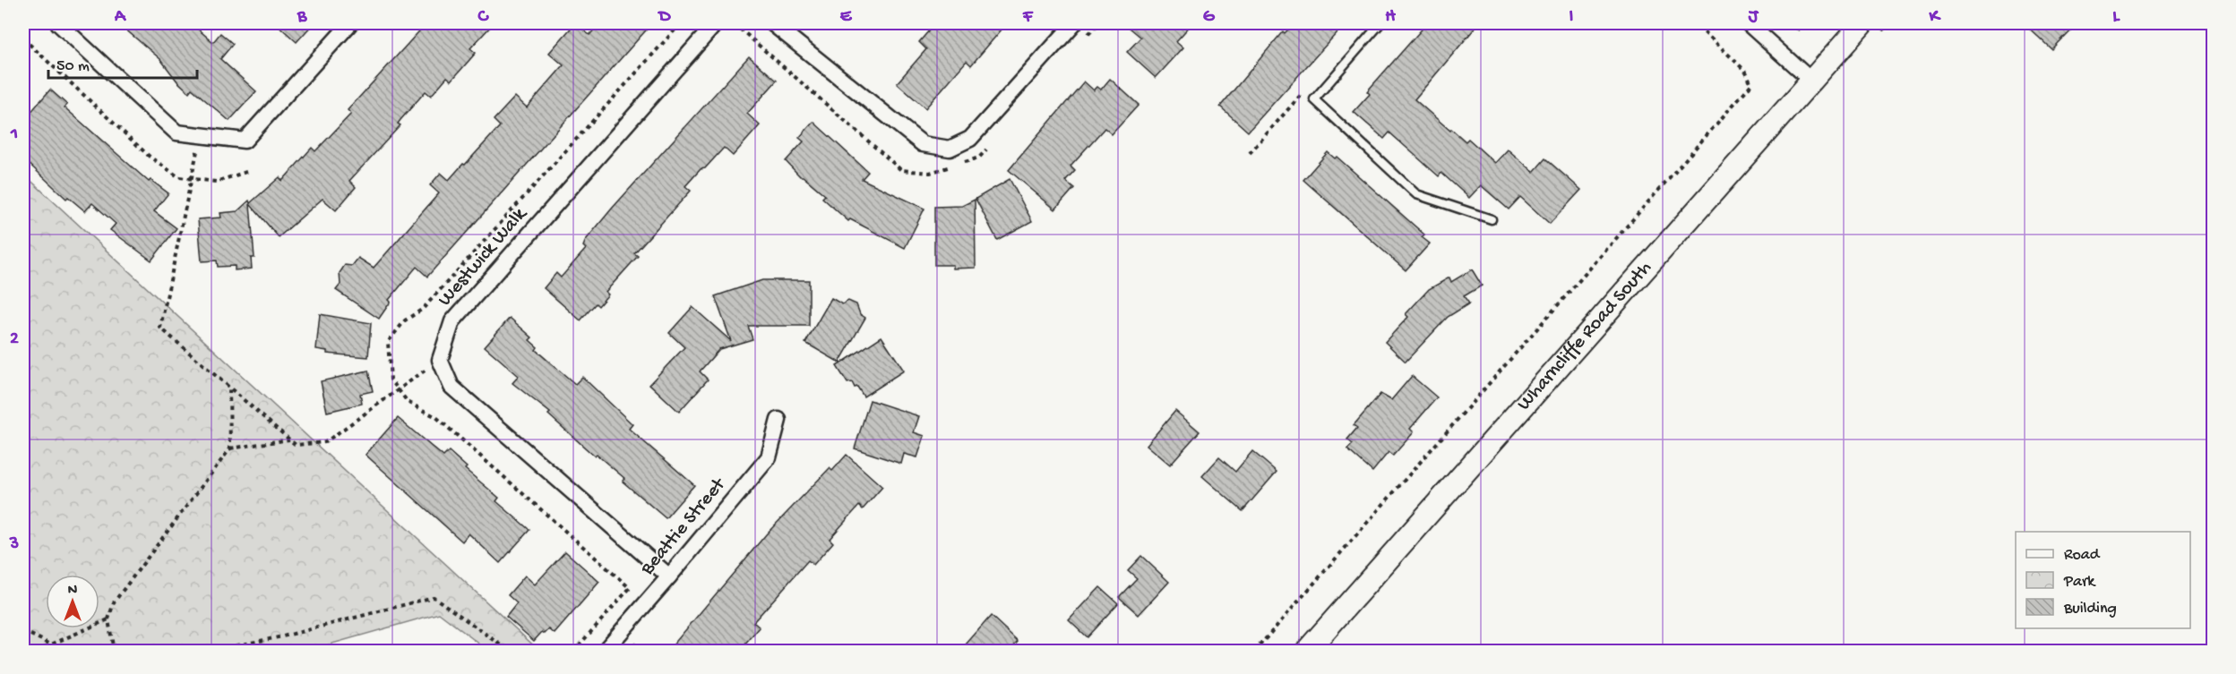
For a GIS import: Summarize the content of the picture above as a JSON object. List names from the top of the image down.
{
  "streets": {
    "main road": ["Wharncliffe Road South"],
    "street": ["Westwick Walk", "Beattie Street"]
  },
  "legend": ["Road", "Park", "Building"],
  "scale_bar": "50 m",
  "north": "top",
  "grid": {
    "columns": [
      "A",
      "B",
      "C",
      "D",
      "E",
      "F",
      "G",
      "H",
      "I",
      "J",
      "K",
      "L"
    ],
    "rows": ["1", "2", "3"]
  }
}
